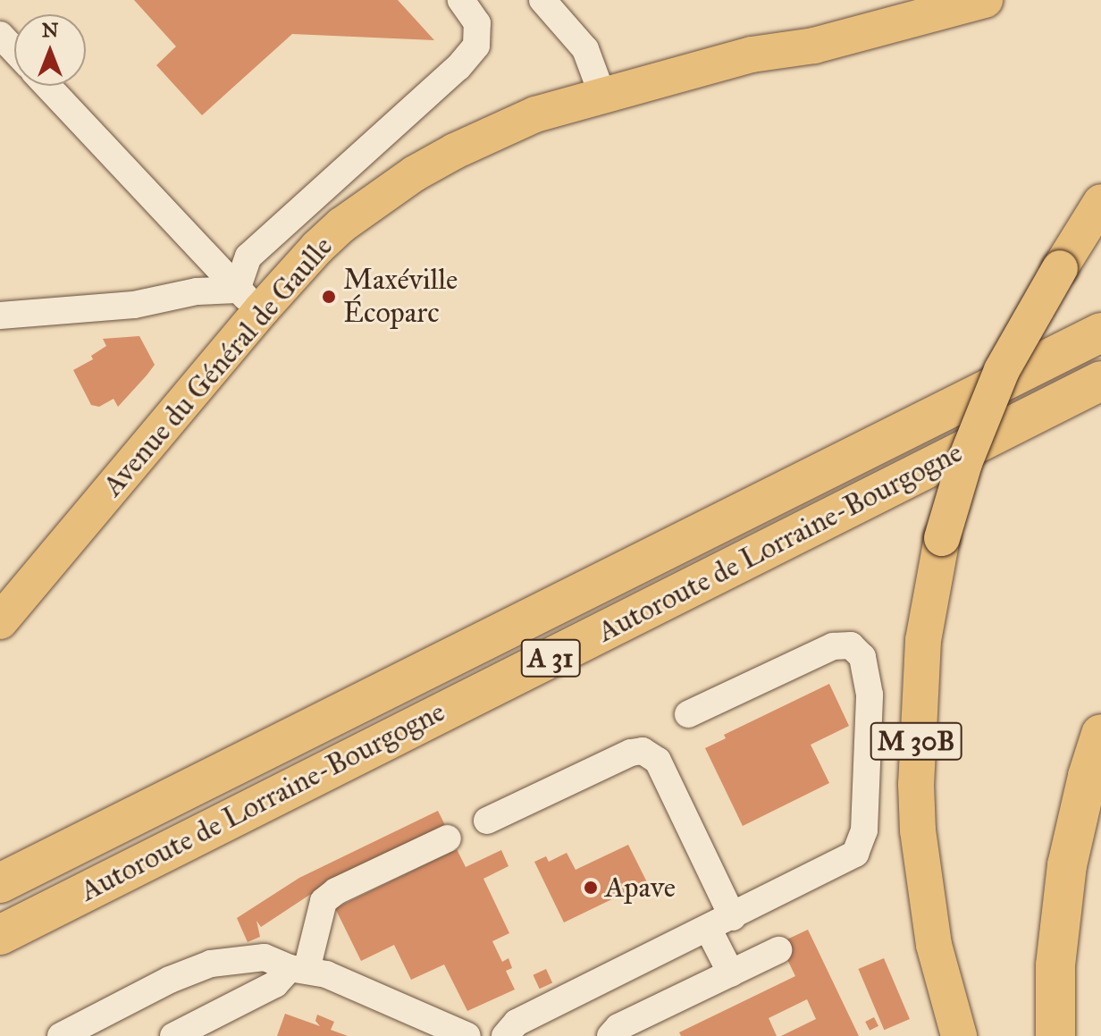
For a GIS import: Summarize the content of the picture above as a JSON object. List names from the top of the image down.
{
  "streets": {
    "highway": ["Autoroute de Lorraine-Bourgogne", "A 31"],
    "main road": ["Avenue du Général de Gaulle", "M 30B"]
  },
  "places": ["Maxéville Écoparc", "Apave"],
  "north": "top"
}
